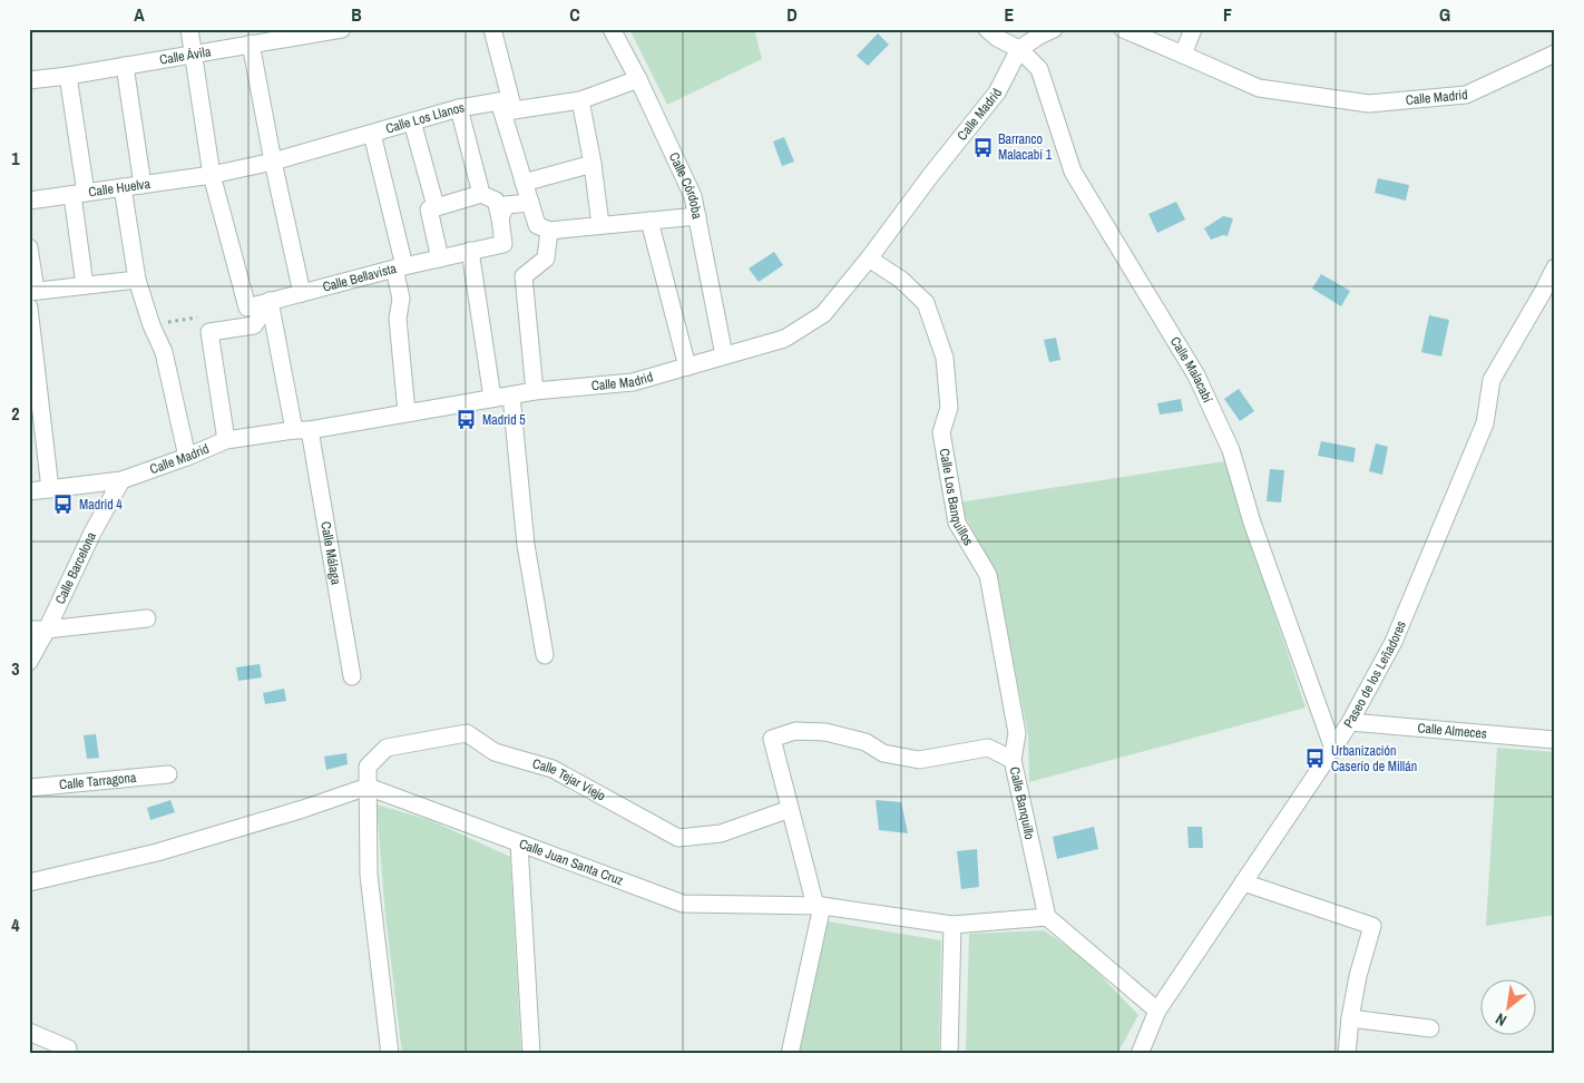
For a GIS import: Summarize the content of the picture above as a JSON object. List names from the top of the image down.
{
  "streets": {
    "street": [
      "Calle Ávila",
      "Calle Madrid",
      "Calle Los Llanos",
      "Calle Córdoba",
      "Calle Huelva",
      "Calle Bellavista",
      "Calle Malacabí",
      "Calle Los Banquillos",
      "Calle Málaga",
      "Calle Barcelona",
      "Paseo de los Leñadores",
      "Calle Almeces",
      "Calle Tejar Viejo",
      "Calle Tarragona",
      "Calle Banquillo",
      "Calle Juan Santa Cruz"
    ]
  },
  "crossings": [
    ["Calle Ávila", "Calle Bellavista"],
    ["Calle Madrid", "Calle Córdoba"],
    ["Calle Madrid", "Calle Malacabí"],
    ["Calle Madrid", "Calle Los Banquillos"],
    ["Calle Madrid", "Calle Málaga"],
    ["Calle Madrid", "Calle Barcelona"],
    ["Calle Los Llanos", "Calle Córdoba"],
    ["Calle Los Llanos", "Calle Huelva"],
    ["Calle Los Llanos", "Calle Bellavista"],
    ["Calle Huelva", "Calle Bellavista"],
    ["Calle Bellavista", "Calle Málaga"],
    ["Calle Malacabí", "Paseo de los Leñadores"],
    ["Calle Los Banquillos", "Calle Banquillo"],
    ["Paseo de los Leñadores", "Calle Almeces"],
    ["Calle Tejar Viejo", "Calle Banquillo"],
    ["Calle Tejar Viejo", "Calle Juan Santa Cruz"],
    ["Calle Banquillo", "Calle Juan Santa Cruz"]
  ],
  "places": {
    "bus stop": [
      "Barranco Malacabí 1",
      "Madrid 5",
      "Madrid 4",
      "Urbanización Caserío de Millán"
    ]
  },
  "north": "bottom left",
  "grid": {
    "columns": [
      "A",
      "B",
      "C",
      "D",
      "E",
      "F",
      "G"
    ],
    "rows": [
      "1",
      "2",
      "3",
      "4"
    ]
  }
}
